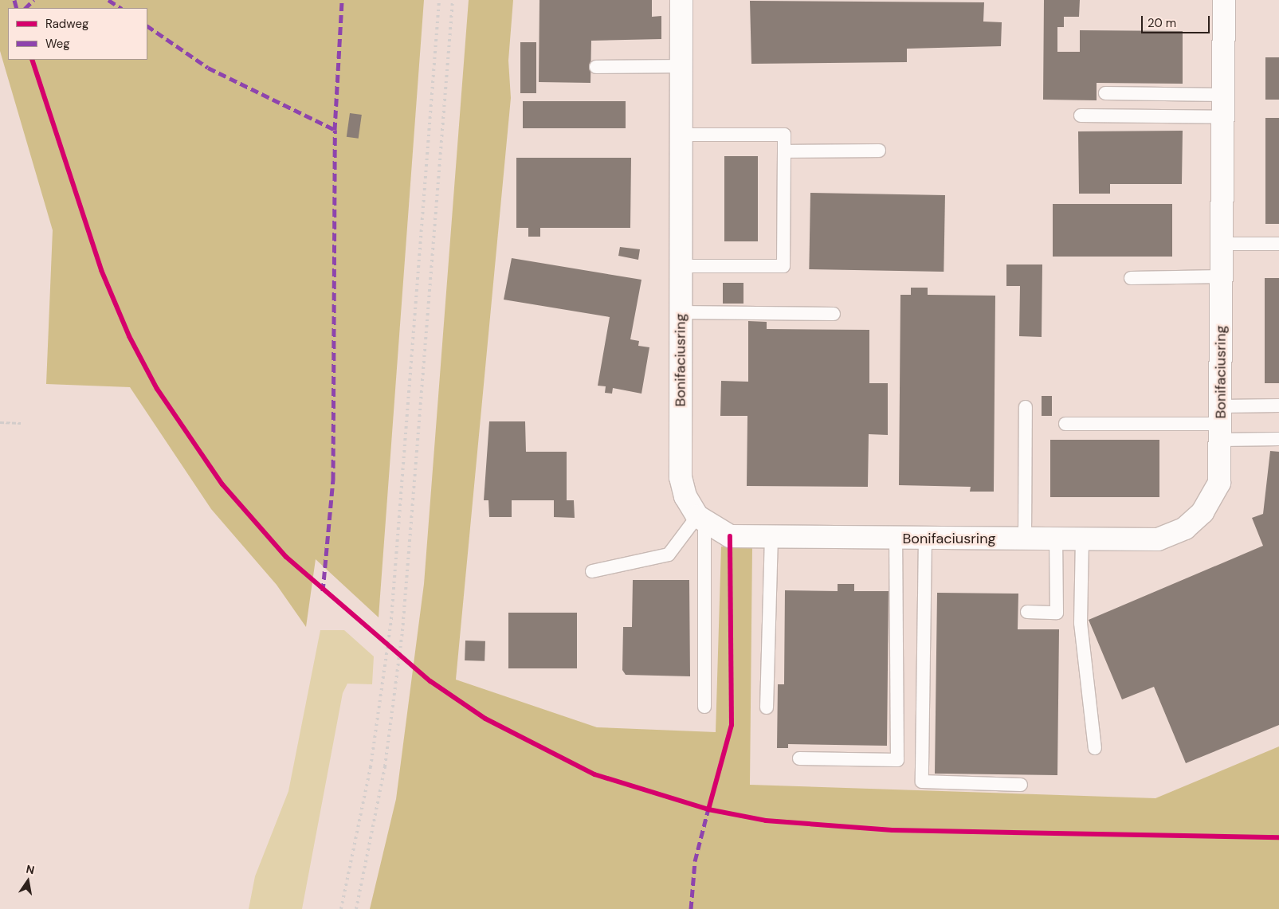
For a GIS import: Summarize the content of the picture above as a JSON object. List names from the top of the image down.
{
  "streets": {
    "street": ["Bonifaciusring"]
  },
  "legend": ["Radweg", "Weg"],
  "scale_bar": "20 m",
  "north": "top"
}
